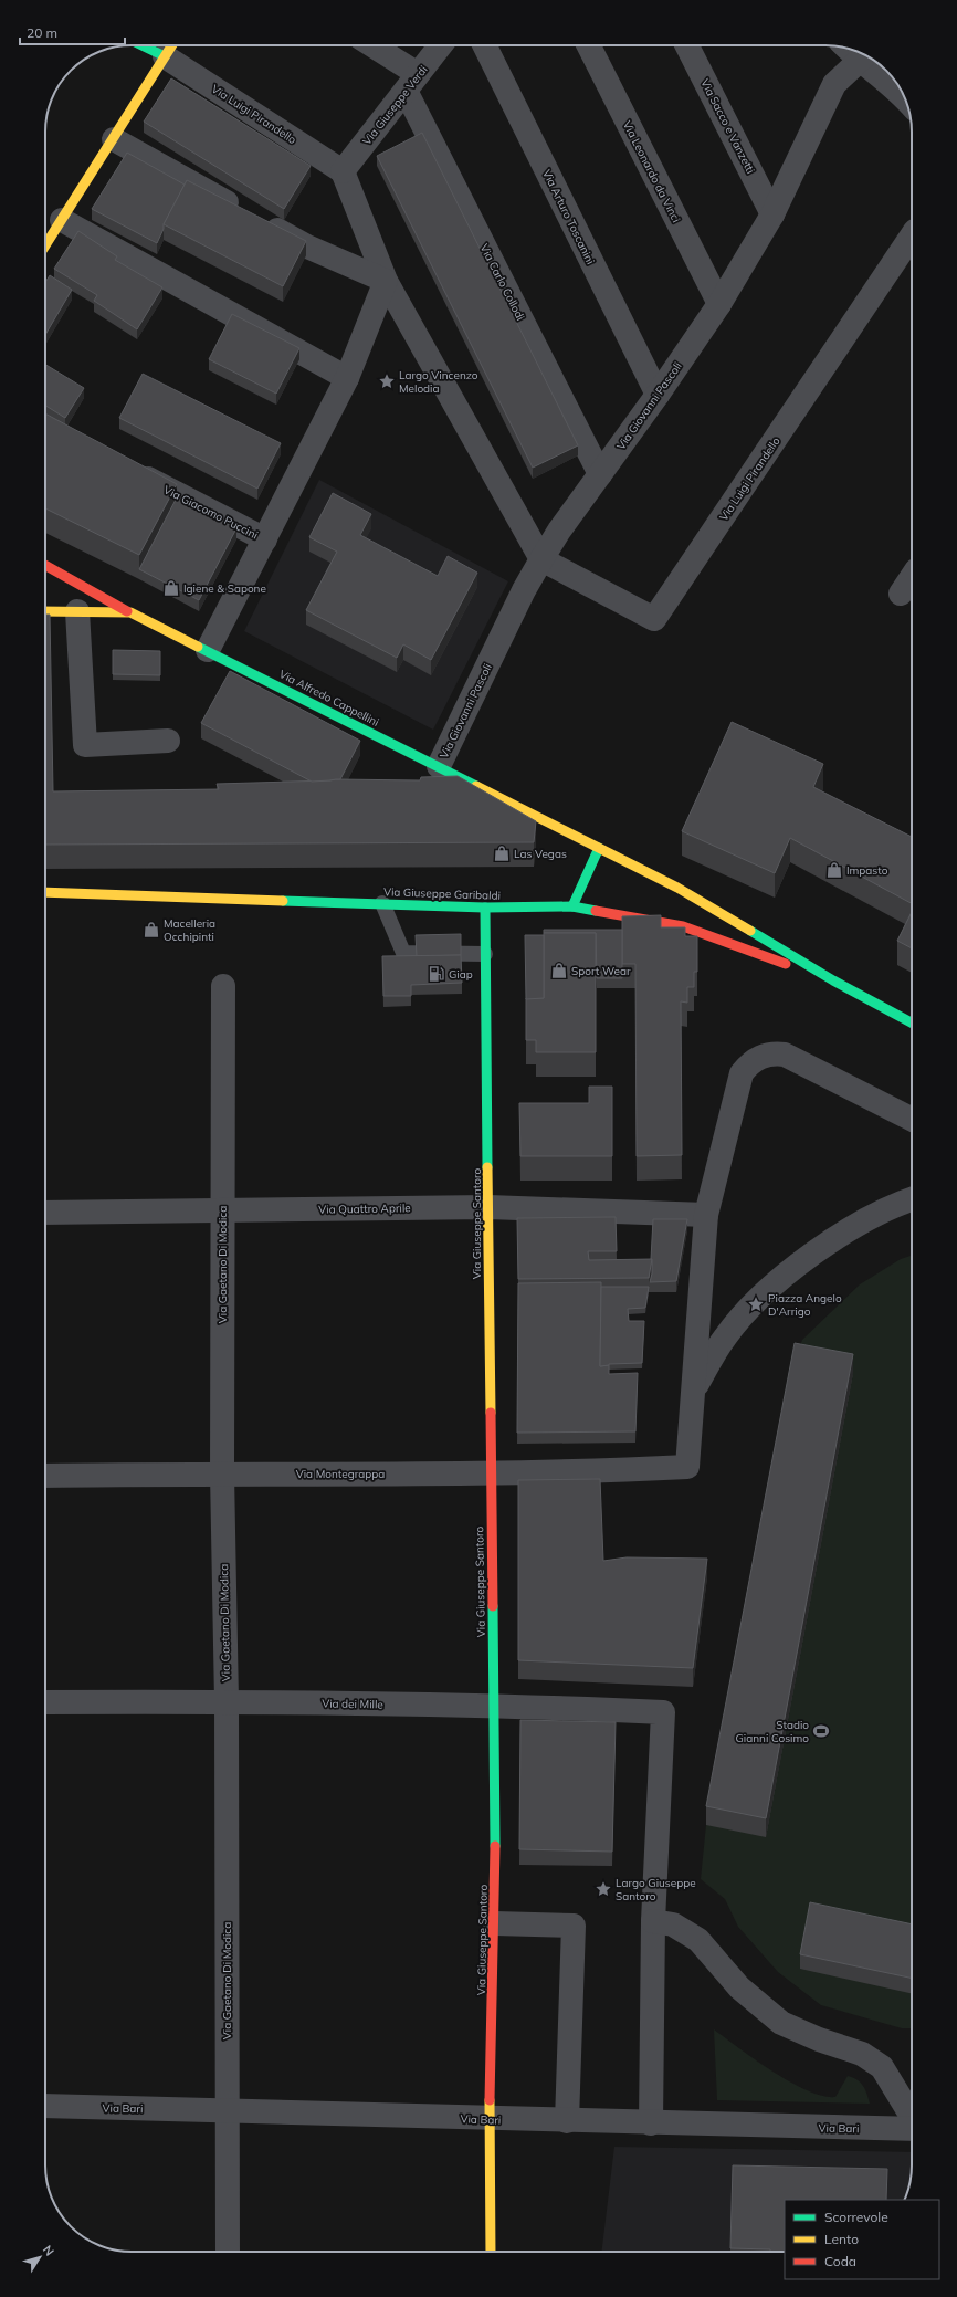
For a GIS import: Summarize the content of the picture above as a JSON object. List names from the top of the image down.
{
  "streets": {
    "main road": ["Via Alfredo Cappellini", "Via Giuseppe Garibaldi", "Via Giuseppe Santoro"],
    "street": [
      "Via Giuseppe Verdi",
      "Via Luigi Pirandello",
      "Via Sacco e Vanzetti",
      "Via Leonardo da Vinci",
      "Via Arturo Toscanini",
      "Via Carlo Collodi",
      "Via Giovanni Pascoli",
      "Via Giacomo Puccini",
      "Via Quattro Aprile",
      "Via Gaetano Di Modica",
      "Via Montegrappa",
      "Via dei Mille",
      "Via Bari"
    ]
  },
  "crossings": [
    ["Via Giuseppe Verdi", "Via Luigi Pirandello"],
    ["Via Giuseppe Verdi", "Via Carlo Collodi"],
    ["Via Luigi Pirandello", "Via Giovanni Pascoli"],
    ["Via Sacco e Vanzetti", "Via Giovanni Pascoli"],
    ["Via Leonardo da Vinci", "Via Giovanni Pascoli"],
    ["Via Arturo Toscanini", "Via Giovanni Pascoli"],
    ["Via Carlo Collodi", "Via Giovanni Pascoli"],
    ["Via Giovanni Pascoli", "Via Alfredo Cappellini"],
    ["Via Alfredo Cappellini", "Via Giuseppe Garibaldi"],
    ["Via Giuseppe Garibaldi", "Via Giuseppe Santoro"],
    ["Via Quattro Aprile", "Via Giuseppe Santoro"],
    ["Via Quattro Aprile", "Via Gaetano Di Modica"],
    ["Via Giuseppe Santoro", "Via Montegrappa"],
    ["Via Giuseppe Santoro", "Via dei Mille"],
    ["Via Giuseppe Santoro", "Via Bari"],
    ["Via Gaetano Di Modica", "Via Montegrappa"],
    ["Via Gaetano Di Modica", "Via dei Mille"],
    ["Via Gaetano Di Modica", "Via Bari"]
  ],
  "places": {
    "place": ["Largo Vincenzo Melodia", "Piazza Angelo D'Arrigo", "Largo Giuseppe Santoro"],
    "shop": [
      "Igiene & Sapone",
      "Las Vegas",
      "Impasto",
      "Macelleria Occhipinti",
      "Sport Wear"
    ],
    "fuel station": ["Giap"],
    "sports": ["Stadio Gianni Cosimo"]
  },
  "legend": ["Scorrevole", "Lento", "Coda"],
  "scale_bar": "20 m",
  "north": "top right"
}
